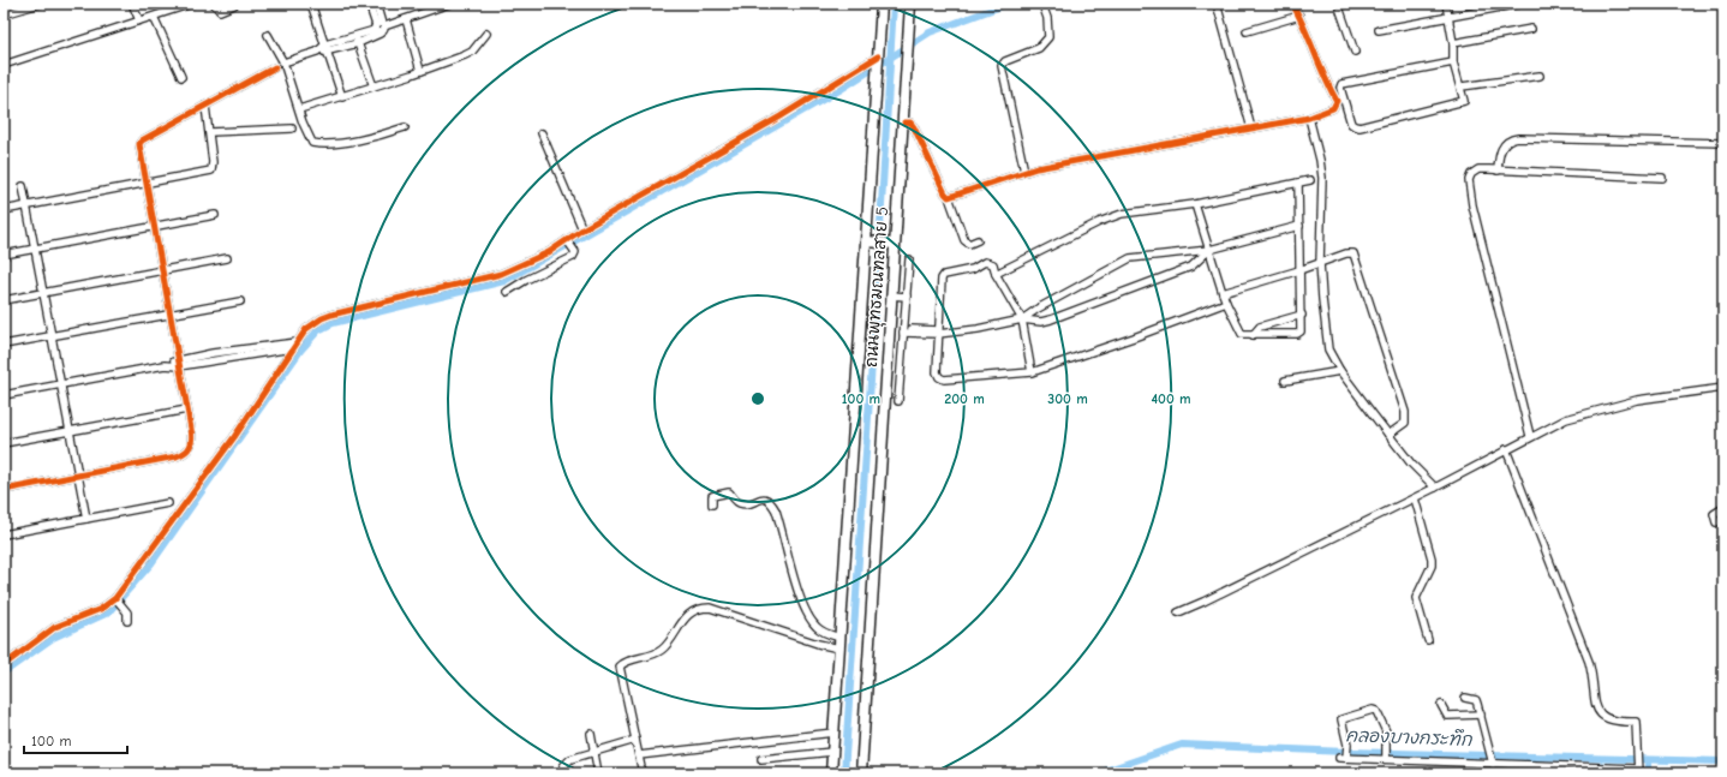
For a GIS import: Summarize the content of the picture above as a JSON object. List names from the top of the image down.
{
  "streets": {
    "main road": ["ถนนพุทธมณฑลสาย 5"]
  },
  "water": ["คลองบางกระทึก"],
  "scale_bar": "100 m",
  "rings": [
    "100 m",
    "200 m",
    "300 m",
    "400 m"
  ]
}
